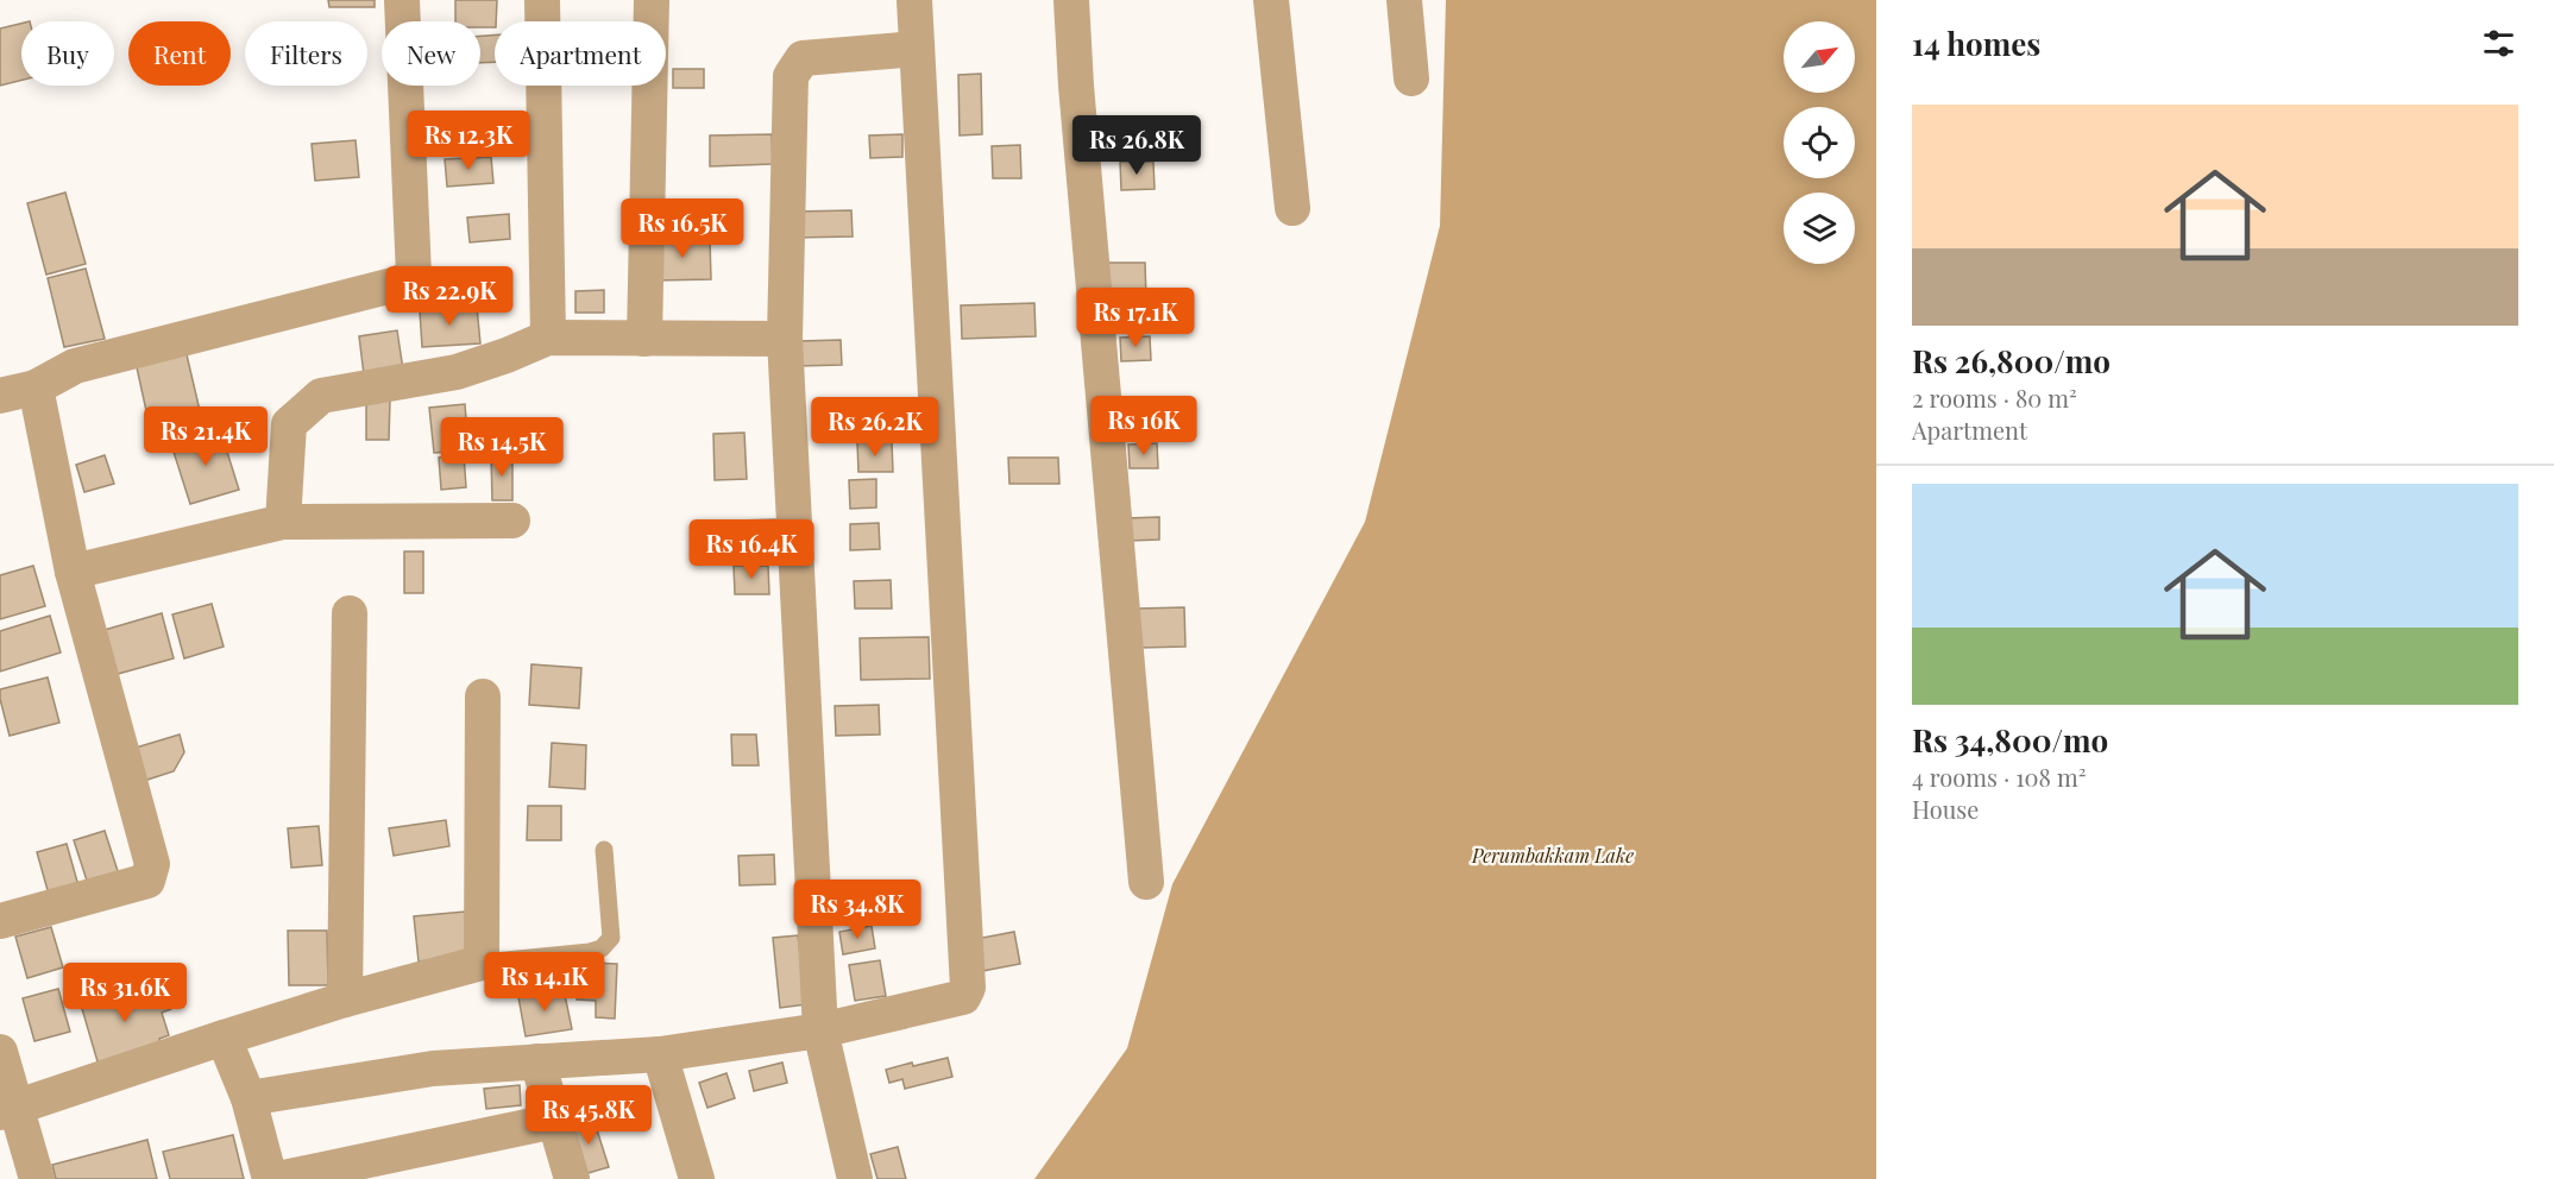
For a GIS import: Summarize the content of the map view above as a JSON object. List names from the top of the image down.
{
  "water": ["Perumbakkam Lake"],
  "north": "top right",
  "page": {
    "heading": "14 homes",
    "chip": [
      "Buy",
      "Rent",
      "Filters",
      "New",
      "Apartment"
    ],
    "list": [
      {
        "name": "Rs 26,800/mo",
        "note": "2 rooms · 80 m² · Apartment"
      },
      {
        "name": "Rs 34,800/mo",
        "note": "4 rooms · 108 m² · House"
      }
    ],
    "price": [
      "Rs 12.3K",
      "Rs 26.8K",
      "Rs 16.5K",
      "Rs 22.9K",
      "Rs 17.1K",
      "Rs 16K",
      "Rs 26.2K",
      "Rs 21.4K",
      "Rs 14.5K",
      "Rs 16.4K",
      "Rs 34.8K",
      "Rs 14.1K",
      "Rs 31.6K",
      "Rs 45.8K"
    ]
  }
}
